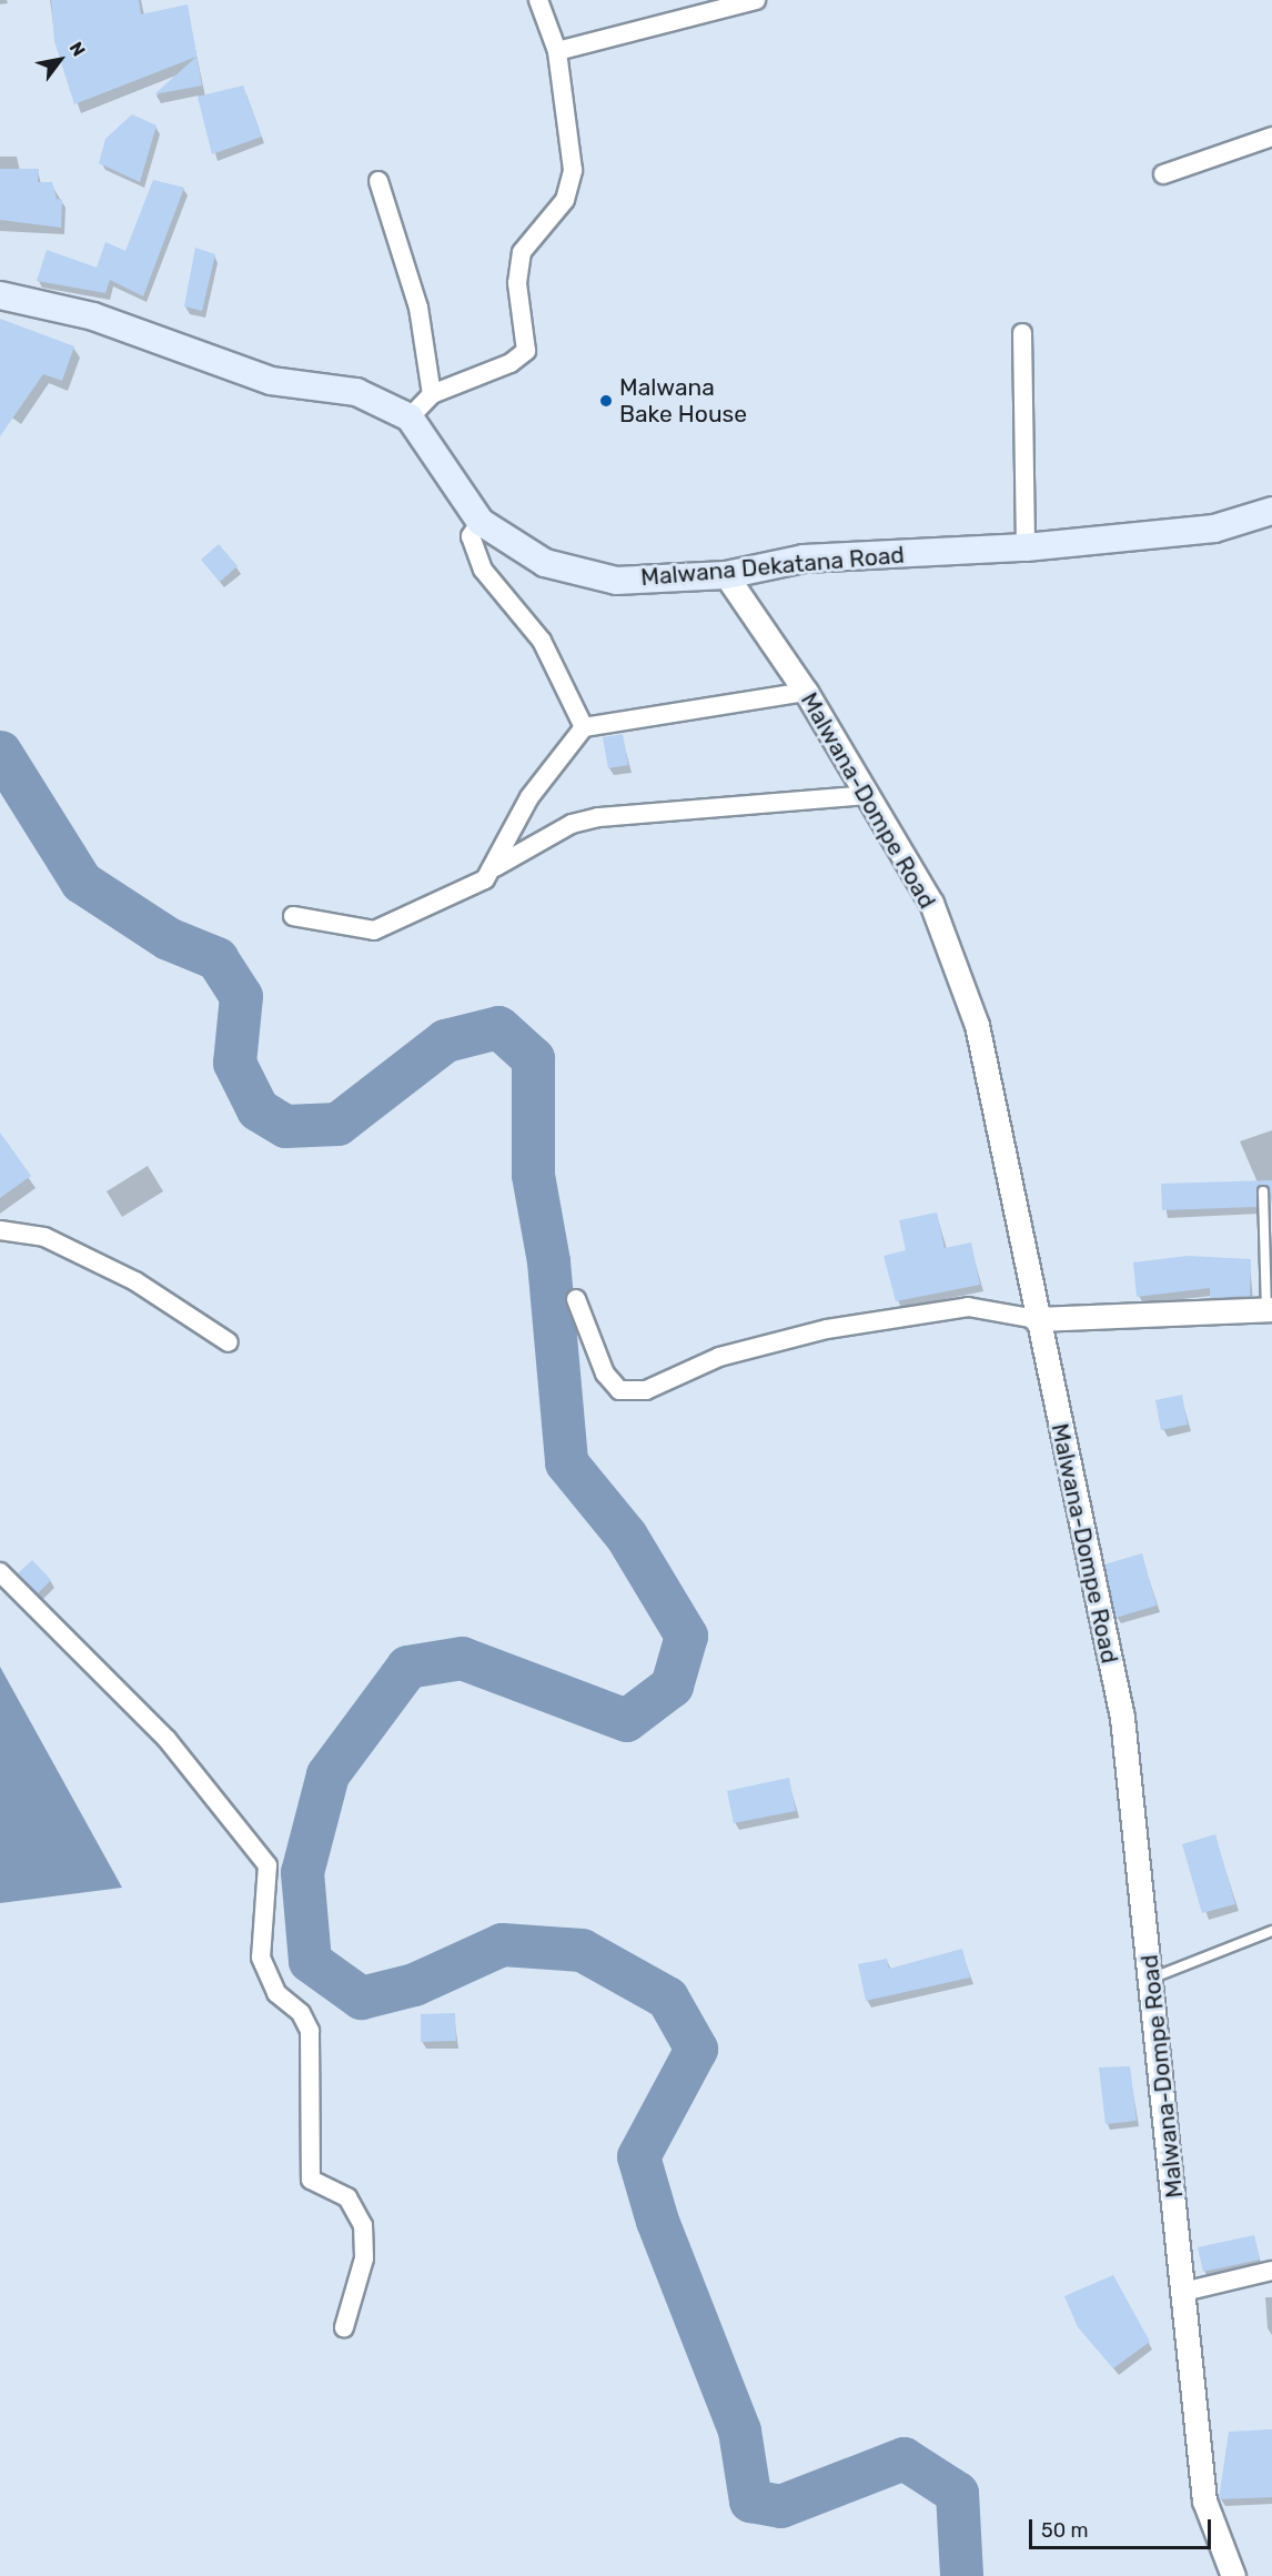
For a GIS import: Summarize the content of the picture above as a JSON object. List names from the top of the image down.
{
  "streets": {
    "main road": ["Malwana Dekatana Road"],
    "street": ["Malwana-Dompe Road"]
  },
  "crossings": [
    ["Malwana Dekatana Road", "Malwana-Dompe Road"]
  ],
  "places": ["Malwana Bake House"],
  "scale_bar": "50 m",
  "north": "top right"
}
